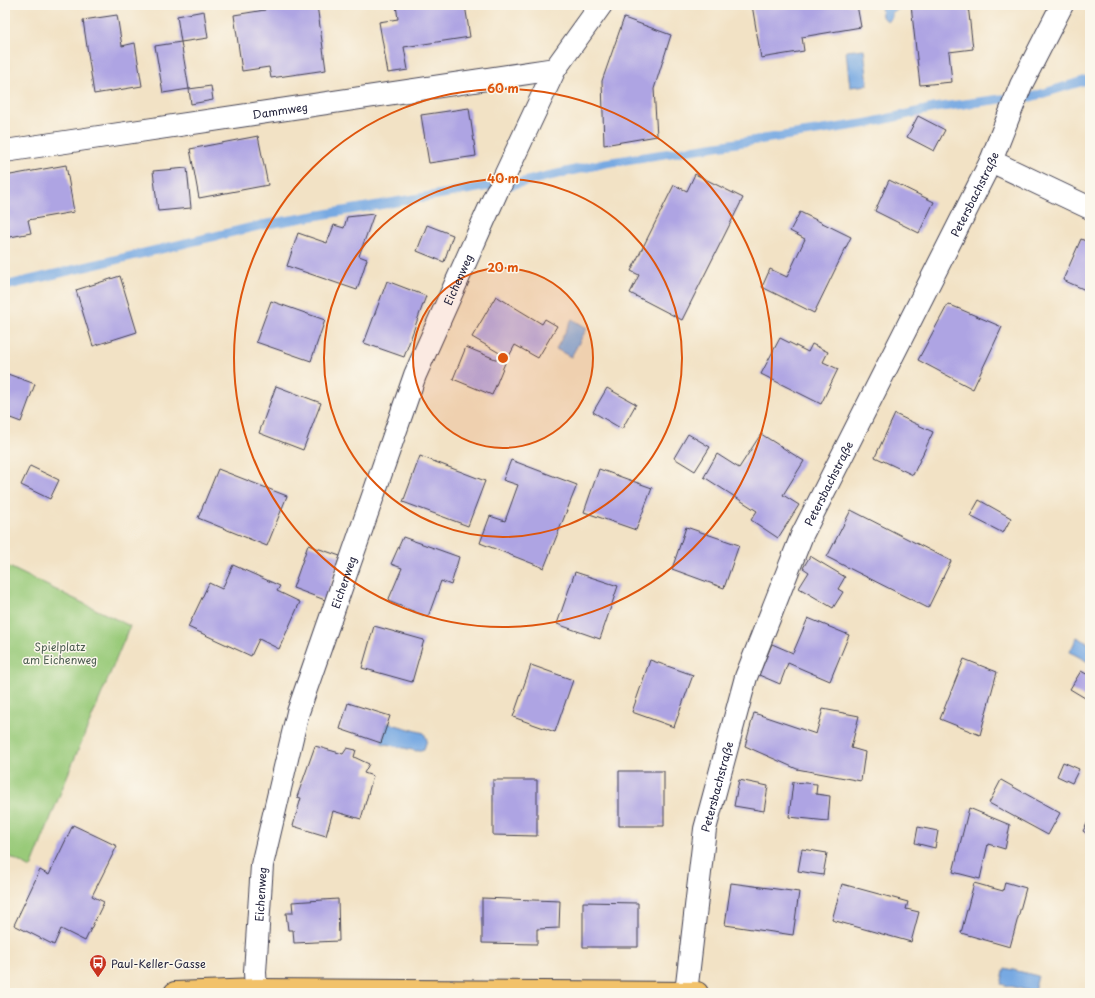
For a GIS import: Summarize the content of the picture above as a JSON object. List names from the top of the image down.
{
  "streets": {
    "street": ["Dammweg", "Petersbachstraße", "Eichenweg"]
  },
  "crossings": [
    ["Dammweg", "Eichenweg"]
  ],
  "parks": ["Spielplatz am Eichenweg"],
  "places": {
    "bus stop": ["Paul-Keller-Gasse"]
  },
  "rings": ["60 m", "40 m", "20 m"]
}
